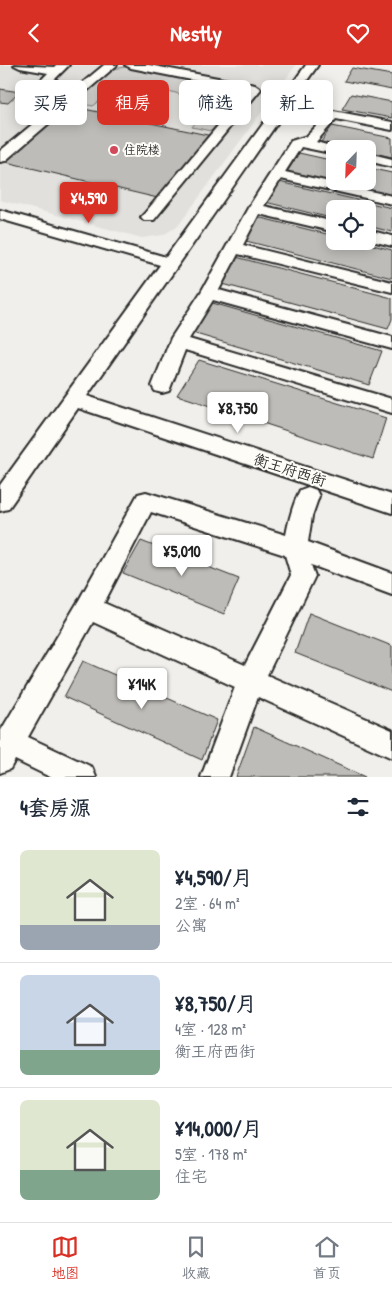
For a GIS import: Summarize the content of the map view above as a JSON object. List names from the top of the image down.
{
  "streets": {
    "street": ["衡王府西街"]
  },
  "places": ["住院楼"],
  "north": "bottom left",
  "page": {
    "header": "Nestly",
    "chip": [
      "买房",
      "租房",
      "筛选",
      "新上"
    ],
    "price": [
      "¥4,590",
      "¥8,750",
      "¥5,010",
      "¥14K"
    ],
    "heading": "4套房源",
    "list": [
      {
        "name": "¥4,590/月",
        "note": "2室 · 64 m² · 公寓"
      },
      {
        "name": "¥8,750/月",
        "note": "4室 · 128 m² · 衡王府西街"
      },
      {
        "name": "¥14,000/月",
        "note": "5室 · 178 m² · 住宅"
      }
    ],
    "tabs": ["地图", "收藏", "首页"]
  }
}
